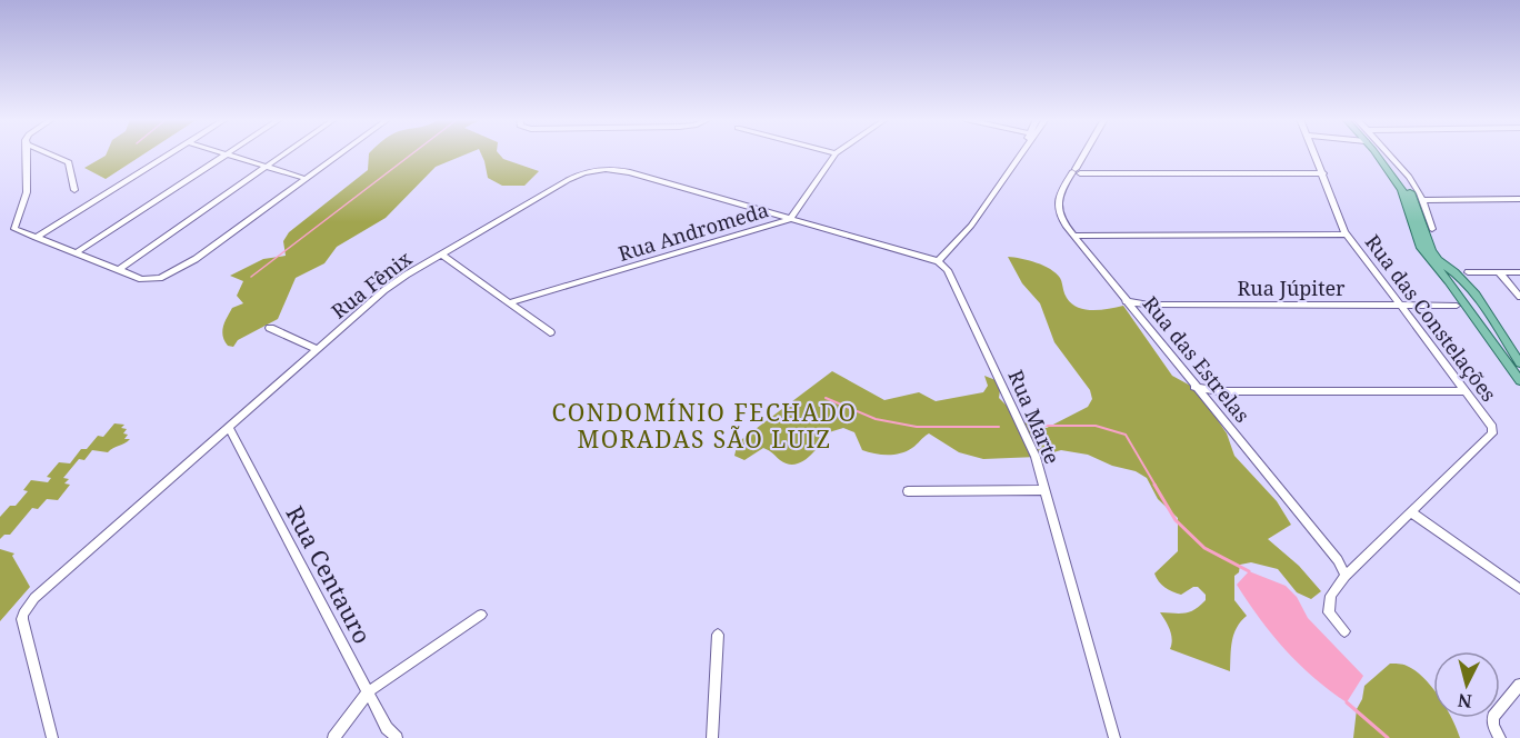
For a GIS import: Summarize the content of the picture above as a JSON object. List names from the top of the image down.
{
  "streets": {
    "street": [
      "Rua Andromeda",
      "Rua Fênix",
      "Rua Júpiter",
      "Rua das Constelações",
      "Rua das Estrelas",
      "Rua Marte",
      "Rua Centauro"
    ]
  },
  "crossings": [
    ["Rua Andromeda", "Rua Fênix"],
    ["Rua Fênix", "Rua Marte"],
    ["Rua Fênix", "Rua Centauro"],
    ["Rua Júpiter", "Rua das Constelações"],
    ["Rua Júpiter", "Rua das Estrelas"],
    ["Rua das Constelações", "Rua das Estrelas"]
  ],
  "districts": ["CONDOMÍNIO FECHADO MORADAS SÃO LUIZ"],
  "north": "bottom"
}
